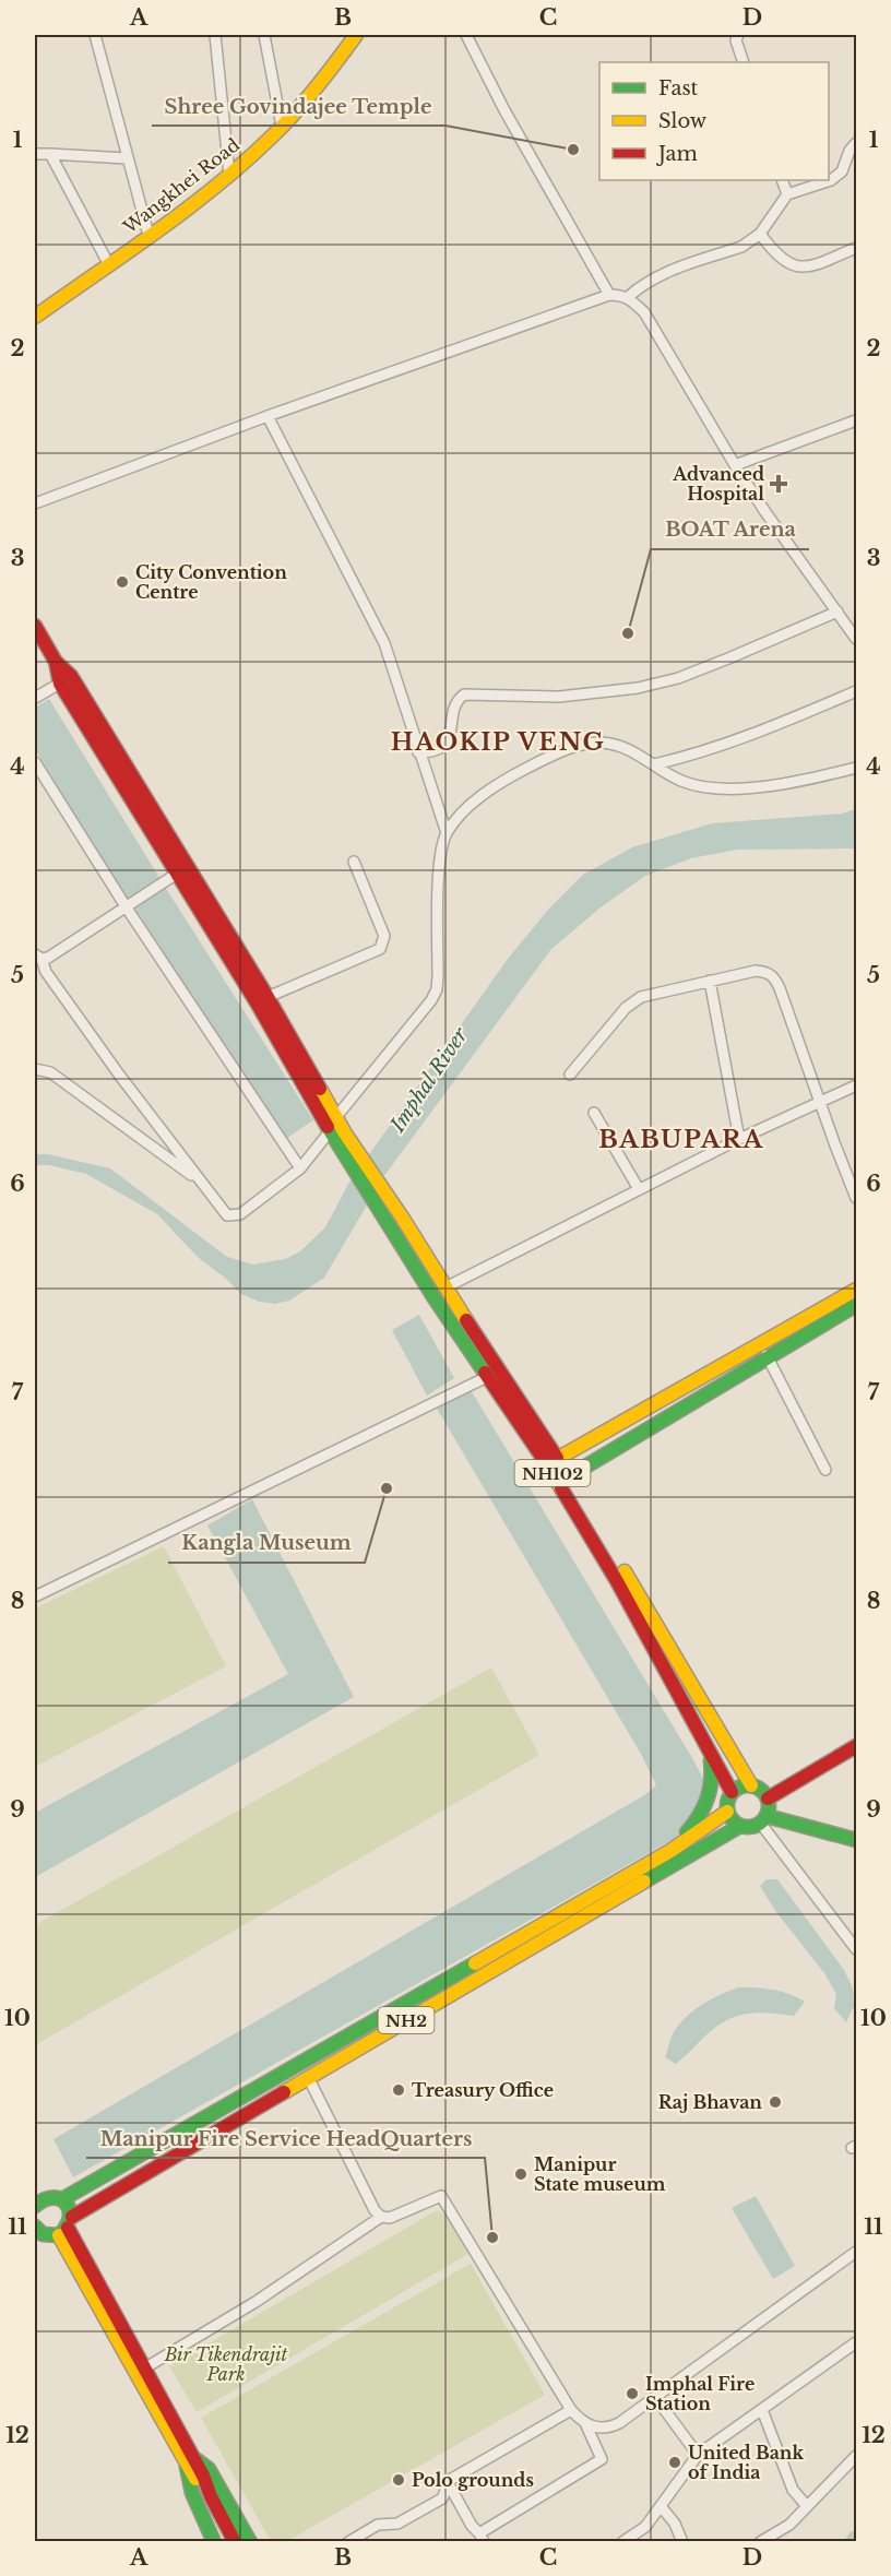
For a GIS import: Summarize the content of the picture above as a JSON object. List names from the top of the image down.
{
  "streets": {
    "main road": ["Wangkhei Road", "NH102", "NH2"]
  },
  "crossings": [
    ["NH102", "NH2"]
  ],
  "districts": ["HAOKIP VENG", "BABUPARA"],
  "water": ["Imphal River"],
  "parks": ["Bir Tikendrajit Park"],
  "places": {
    "other": [
      "Shree Govindajee Temple",
      "City Convention Centre",
      "BOAT Arena",
      "Kangla Museum",
      "Treasury Office",
      "Raj Bhavan",
      "Manipur State museum",
      "Manipur Fire Service HeadQuarters",
      "Imphal Fire Station",
      "United Bank of India",
      "Polo grounds"
    ],
    "health": ["Advanced Hospital"]
  },
  "legend": ["Fast", "Slow", "Jam"],
  "grid": {
    "columns": [
      "A",
      "B",
      "C",
      "D"
    ],
    "rows": [
      "1",
      "2",
      "3",
      "4",
      "5",
      "6",
      "7",
      "8",
      "9",
      "10",
      "11",
      "12"
    ]
  }
}
